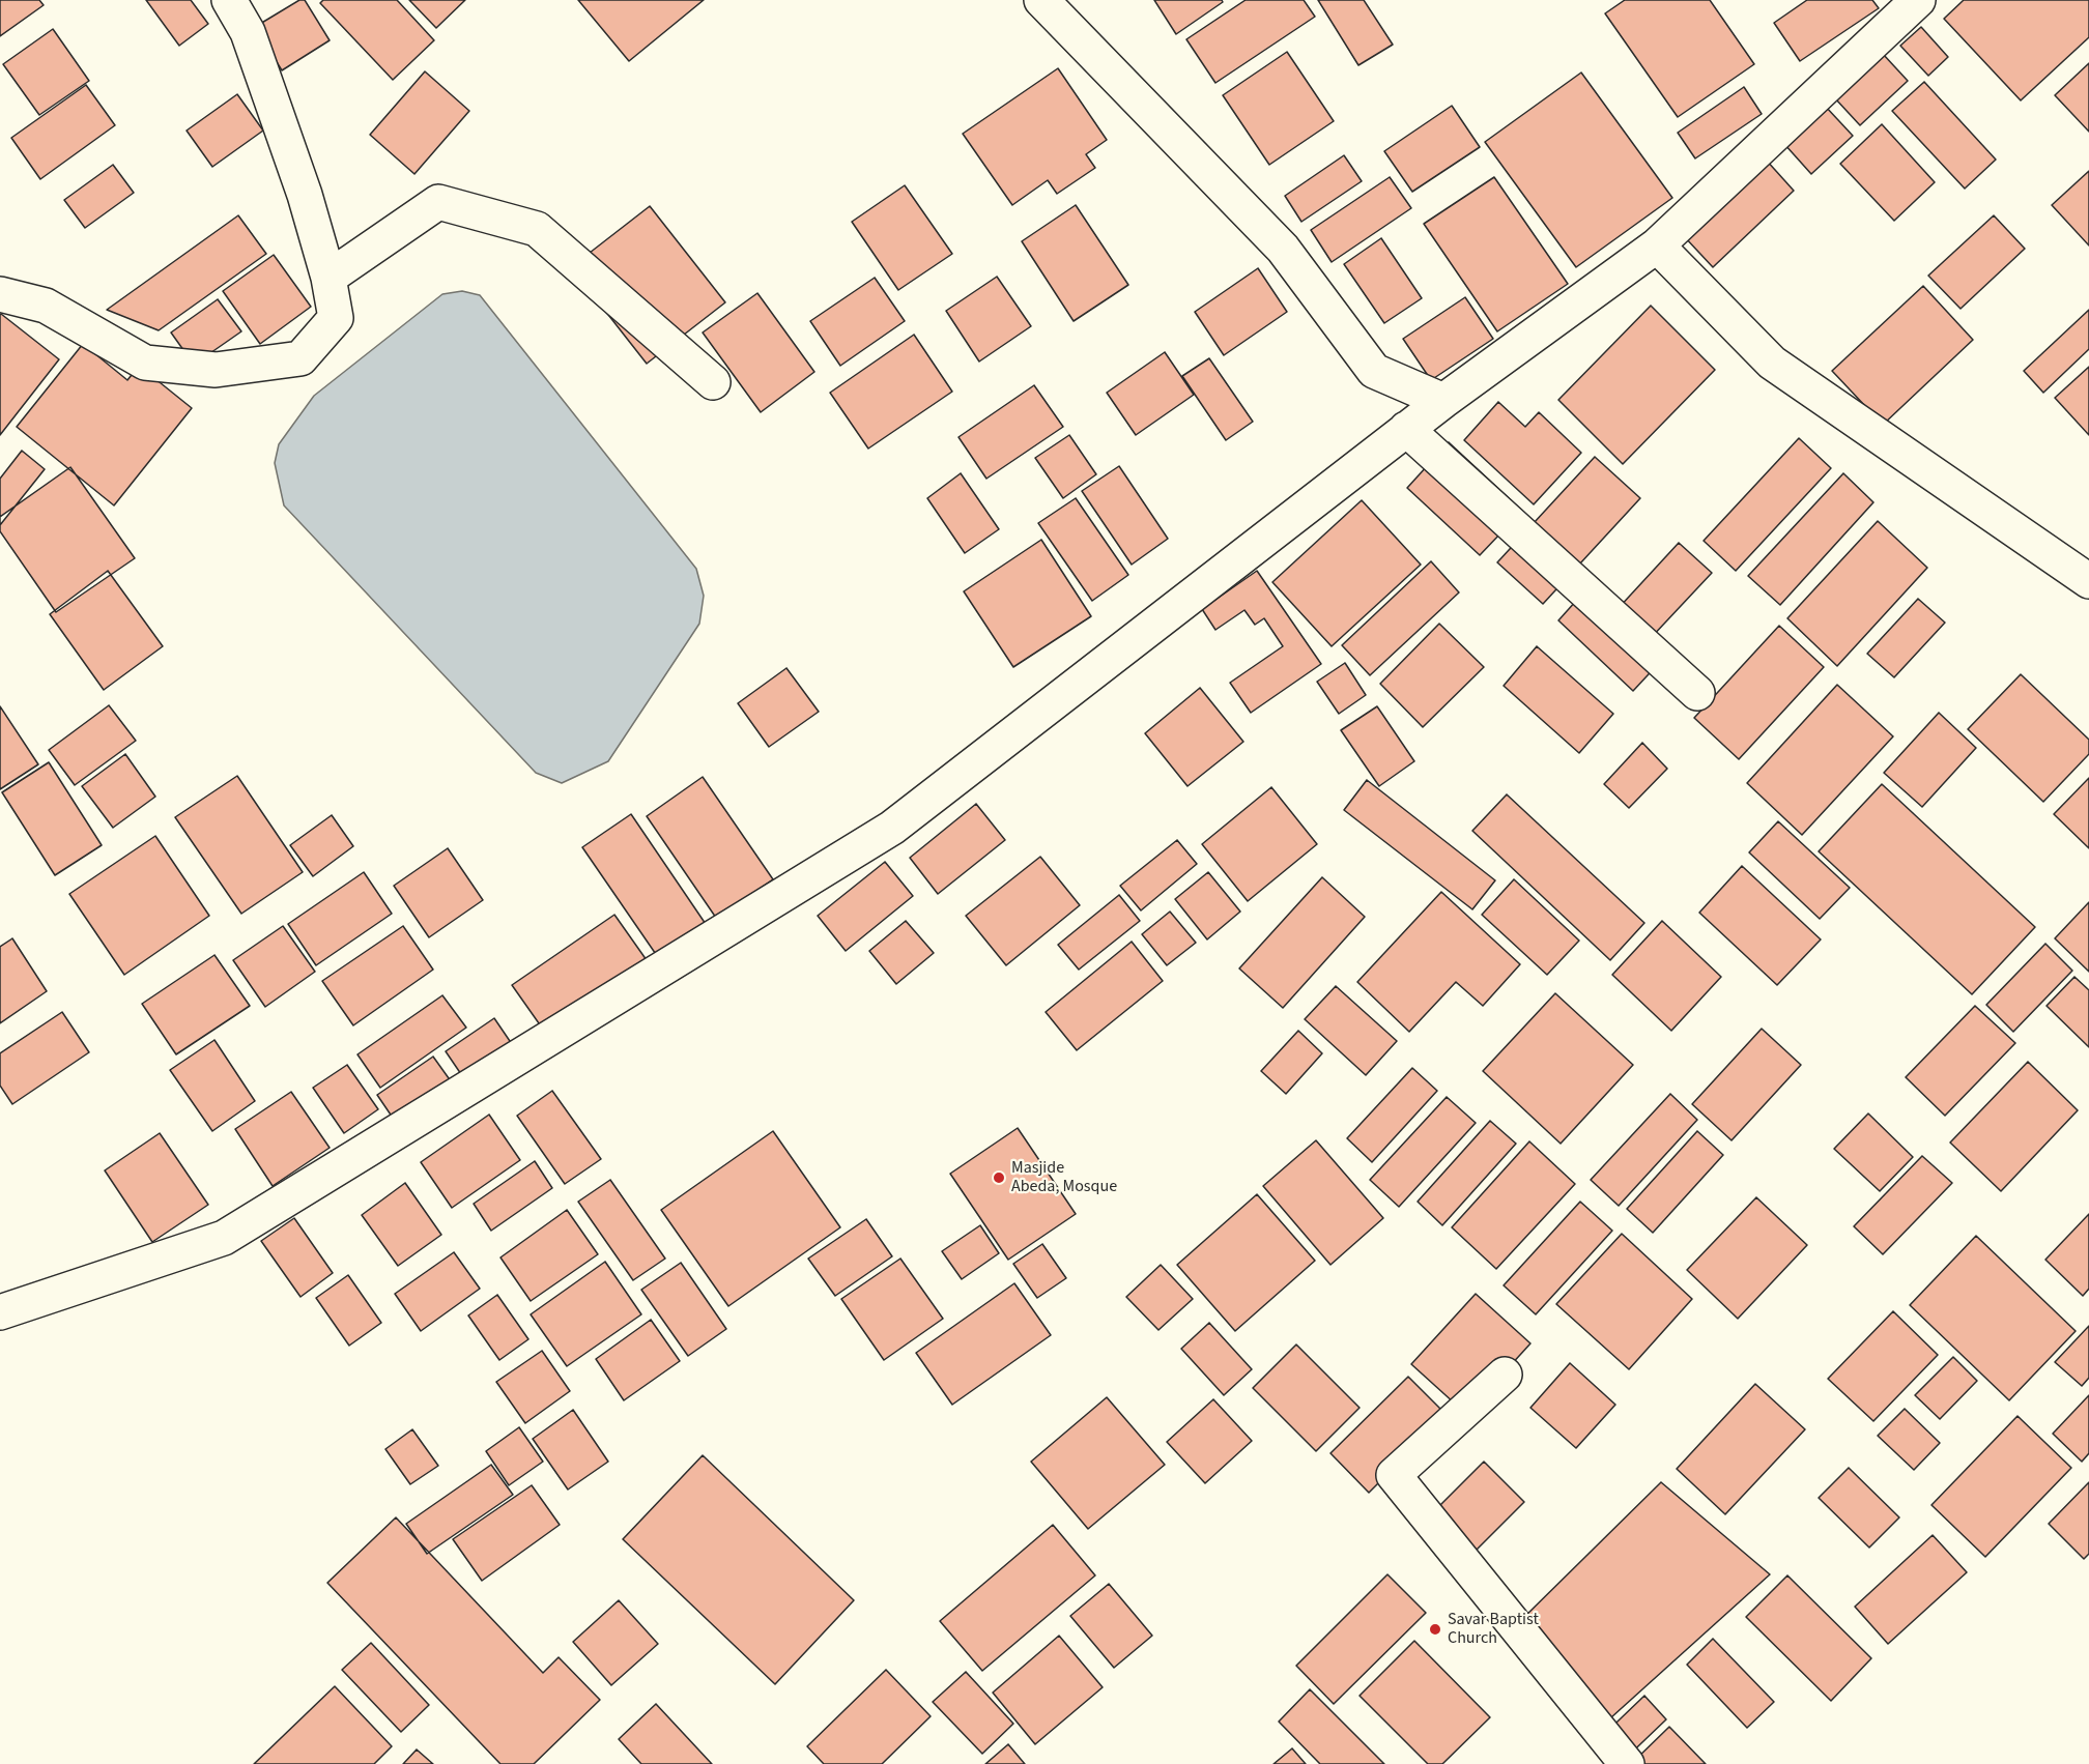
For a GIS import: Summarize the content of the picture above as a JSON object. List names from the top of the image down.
{
  "places": ["Masjide Abeda, Mosque", "Savar Baptist Church"]
}
